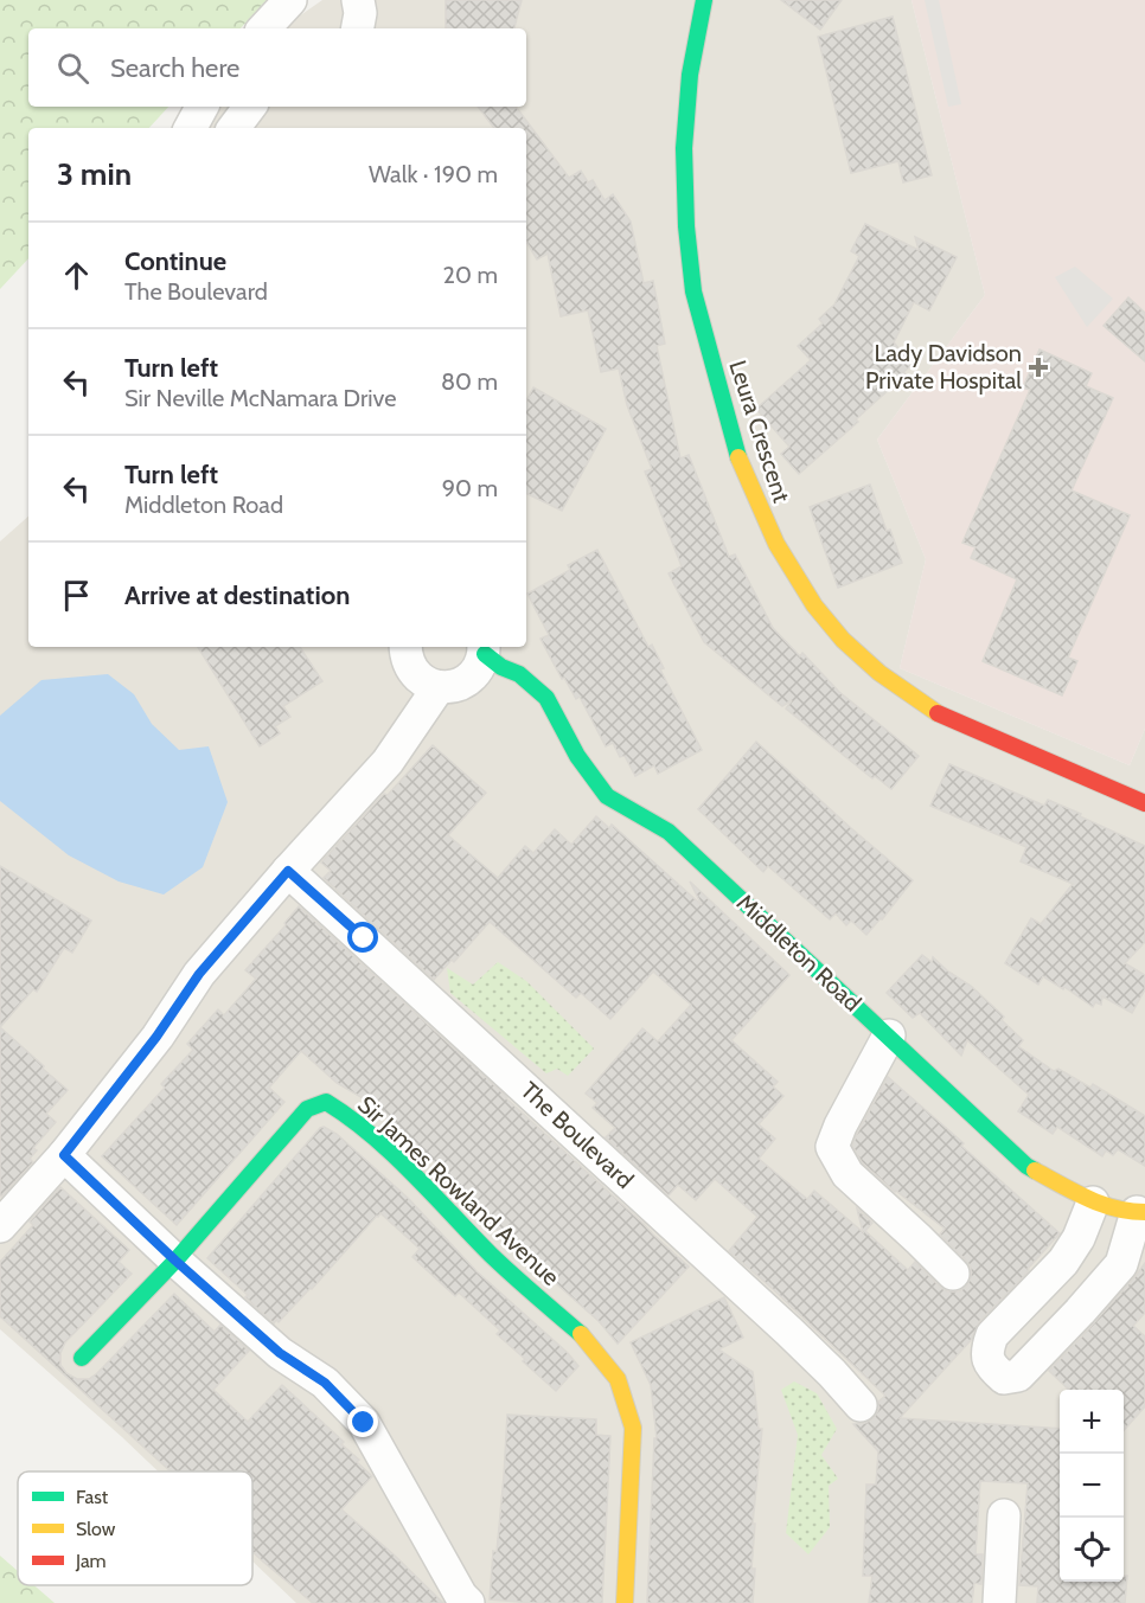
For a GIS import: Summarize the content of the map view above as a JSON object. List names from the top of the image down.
{
  "streets": {
    "street": [
      "Leura Crescent",
      "Middleton Road",
      "The Boulevard",
      "Sir James Rowland Avenue"
    ]
  },
  "places": {
    "health": ["Lady Davidson Private Hospital"]
  },
  "legend": ["Fast", "Slow", "Jam"],
  "page": {
    "search": "Search here",
    "heading": ["3 min", "Walk · 190 m"],
    "list": [
      ["Continue", "The Boulevard", "20 m"],
      ["Turn left", "Sir Neville McNamara Drive", "80 m"],
      ["Turn left", "Middleton Road", "90 m"],
      "Arrive at destination"
    ],
    "map_buttons": ["+", "−"]
  }
}
